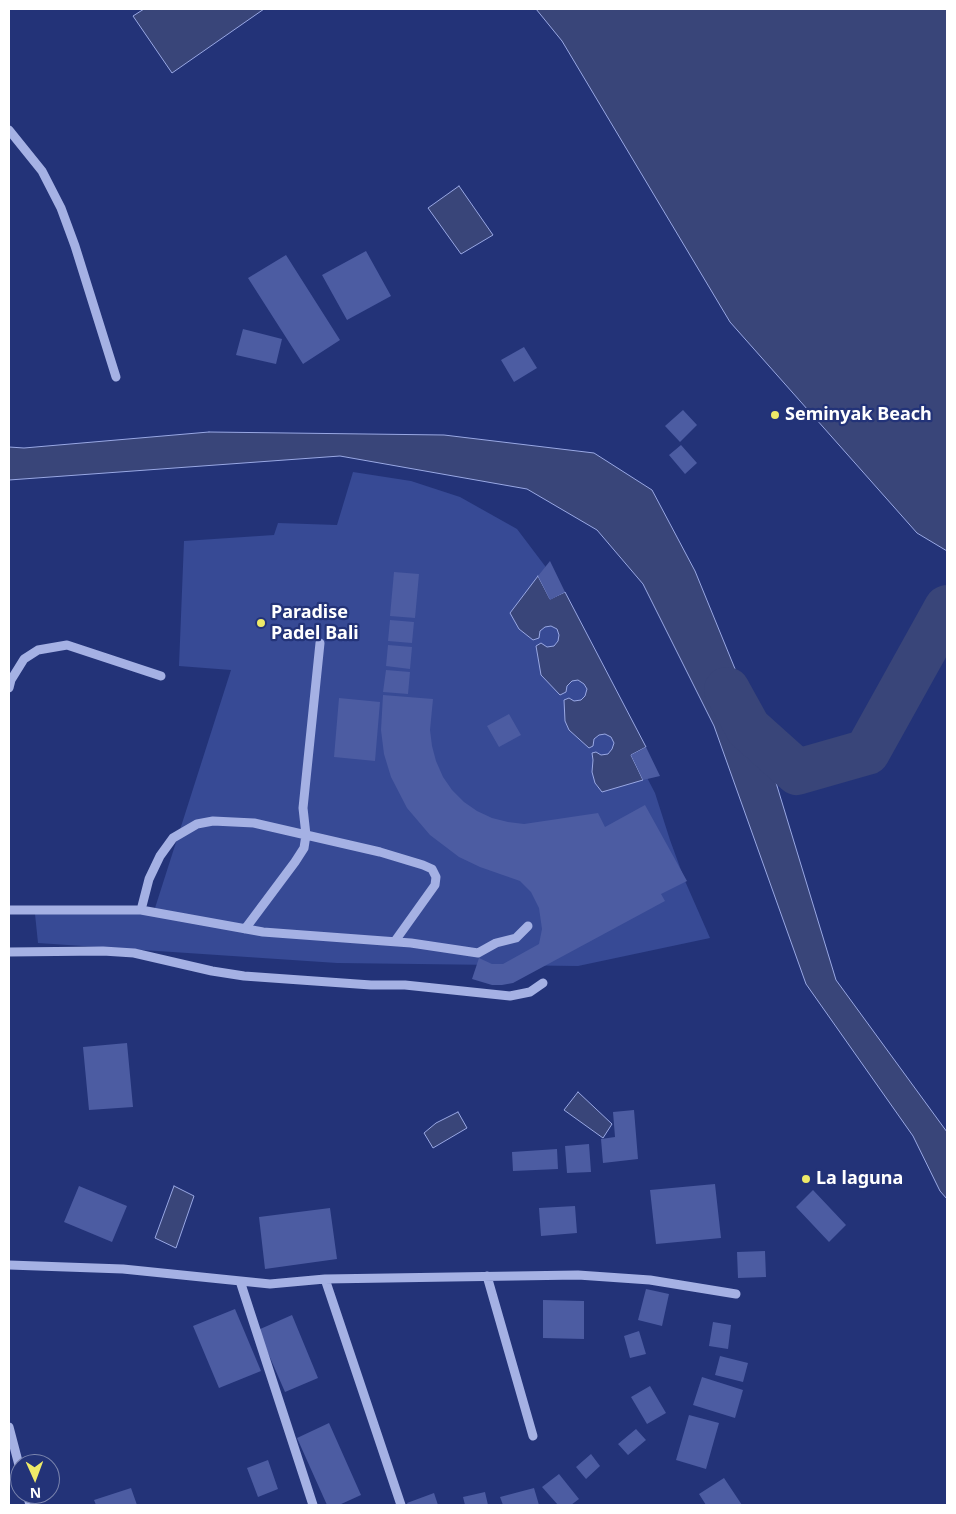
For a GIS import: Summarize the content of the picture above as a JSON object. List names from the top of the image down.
{
  "places": ["Seminyak Beach", "Paradise Padel Bali", "La laguna"],
  "north": "bottom"
}
